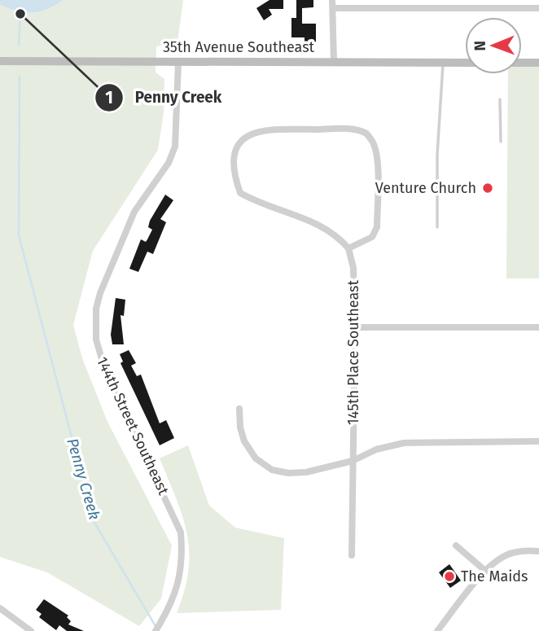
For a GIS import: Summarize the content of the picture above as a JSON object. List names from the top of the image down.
{
  "streets": {
    "street": ["35th Avenue Southeast", "145th Place Southeast", "144th Street Southeast"]
  },
  "crossings": [
    ["35th Avenue Southeast", "144th Street Southeast"]
  ],
  "water": ["Penny Creek"],
  "places": ["Penny Creek", "Venture Church", "The Maids"],
  "north": "left"
}
